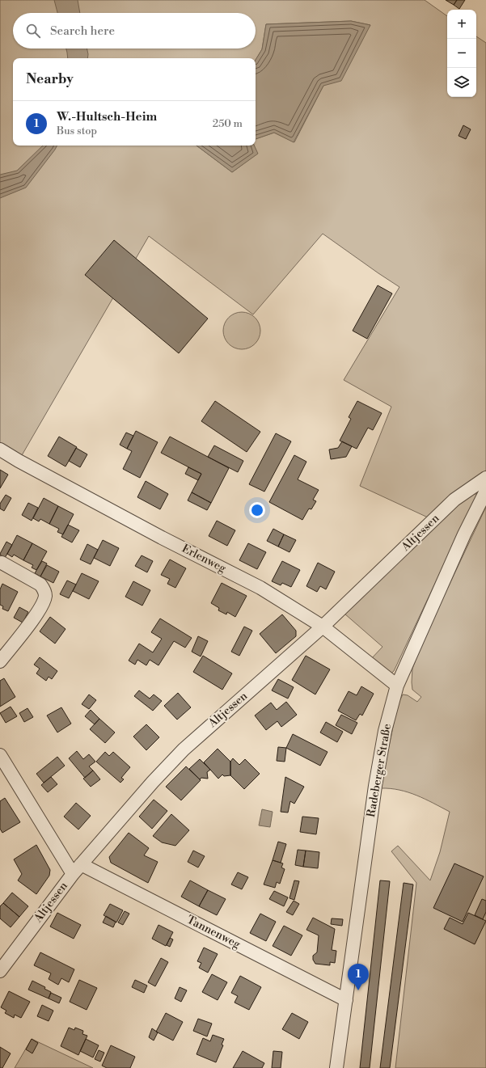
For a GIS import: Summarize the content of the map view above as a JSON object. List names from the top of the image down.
{
  "streets": {
    "street": [
      "Altjessen",
      "Erlenweg",
      "Radeberger Straße",
      "Tannenweg"
    ]
  },
  "crossings": [
    ["Altjessen", "Erlenweg"],
    ["Altjessen", "Tannenweg"],
    ["Erlenweg", "Radeberger Straße"],
    ["Radeberger Straße", "Tannenweg"]
  ],
  "page": {
    "map_buttons": ["+", "−"],
    "search": "Search here",
    "heading": "Nearby",
    "list": [
      {
        "mark": "1",
        "name": "W.-Hultsch-Heim",
        "note": "Bus stop",
        "value": "250 m"
      }
    ],
    "pins": "1"
  }
}
